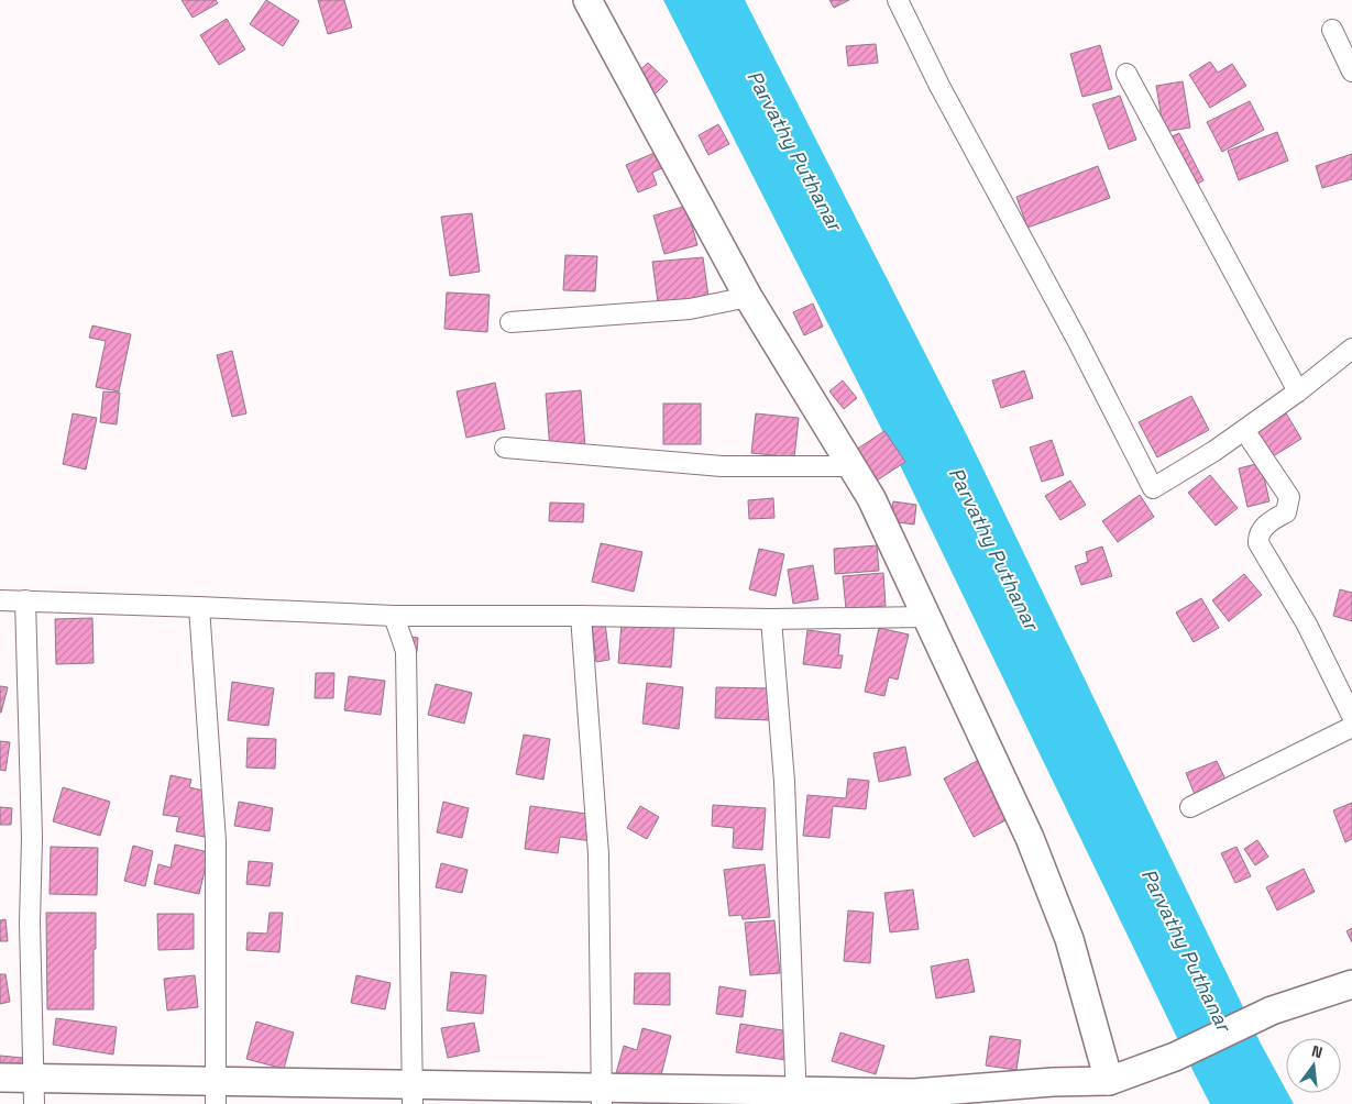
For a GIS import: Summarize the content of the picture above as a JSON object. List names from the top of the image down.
{
  "water": ["Parvathy Puthanar"],
  "north": "top"
}
